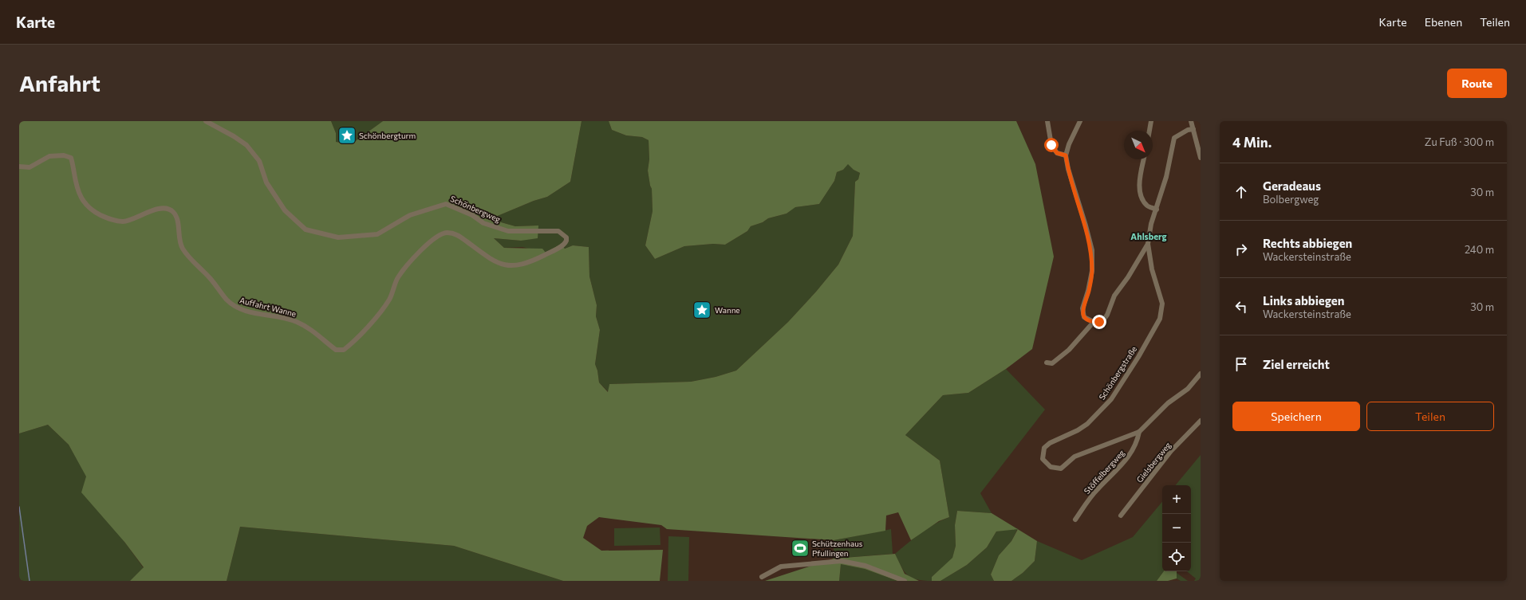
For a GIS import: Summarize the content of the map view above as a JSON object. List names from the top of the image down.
{
  "streets": {
    "street": [
      "Schönbergweg",
      "Auffahrt Wanne",
      "Schönbergstraße",
      "Gielsbergweg",
      "Stöffelbergweg"
    ]
  },
  "crossings": [
    ["Schönbergweg", "Auffahrt Wanne"],
    ["Schönbergstraße", "Stöffelbergweg"]
  ],
  "districts": ["Ahlsberg"],
  "places": {
    "place": ["Schönbergturm", "Wanne"],
    "sports": ["Schützenhaus Pfullingen"]
  },
  "north": "bottom right",
  "page": {
    "header": "Karte",
    "nav": ["Karte", "Ebenen", "Teilen"],
    "buttons": [
      "Route",
      ["Speichern", "Teilen"]
    ],
    "title": "Anfahrt",
    "heading": ["4 Min.", "Zu Fuß · 300 m"],
    "list": [
      ["Geradeaus", "Bolbergweg", "30 m"],
      ["Rechts abbiegen", "Wackersteinstraße", "240 m"],
      ["Links abbiegen", "Wackersteinstraße", "30 m"],
      "Ziel erreicht"
    ],
    "map_buttons": ["+", "−"]
  }
}
